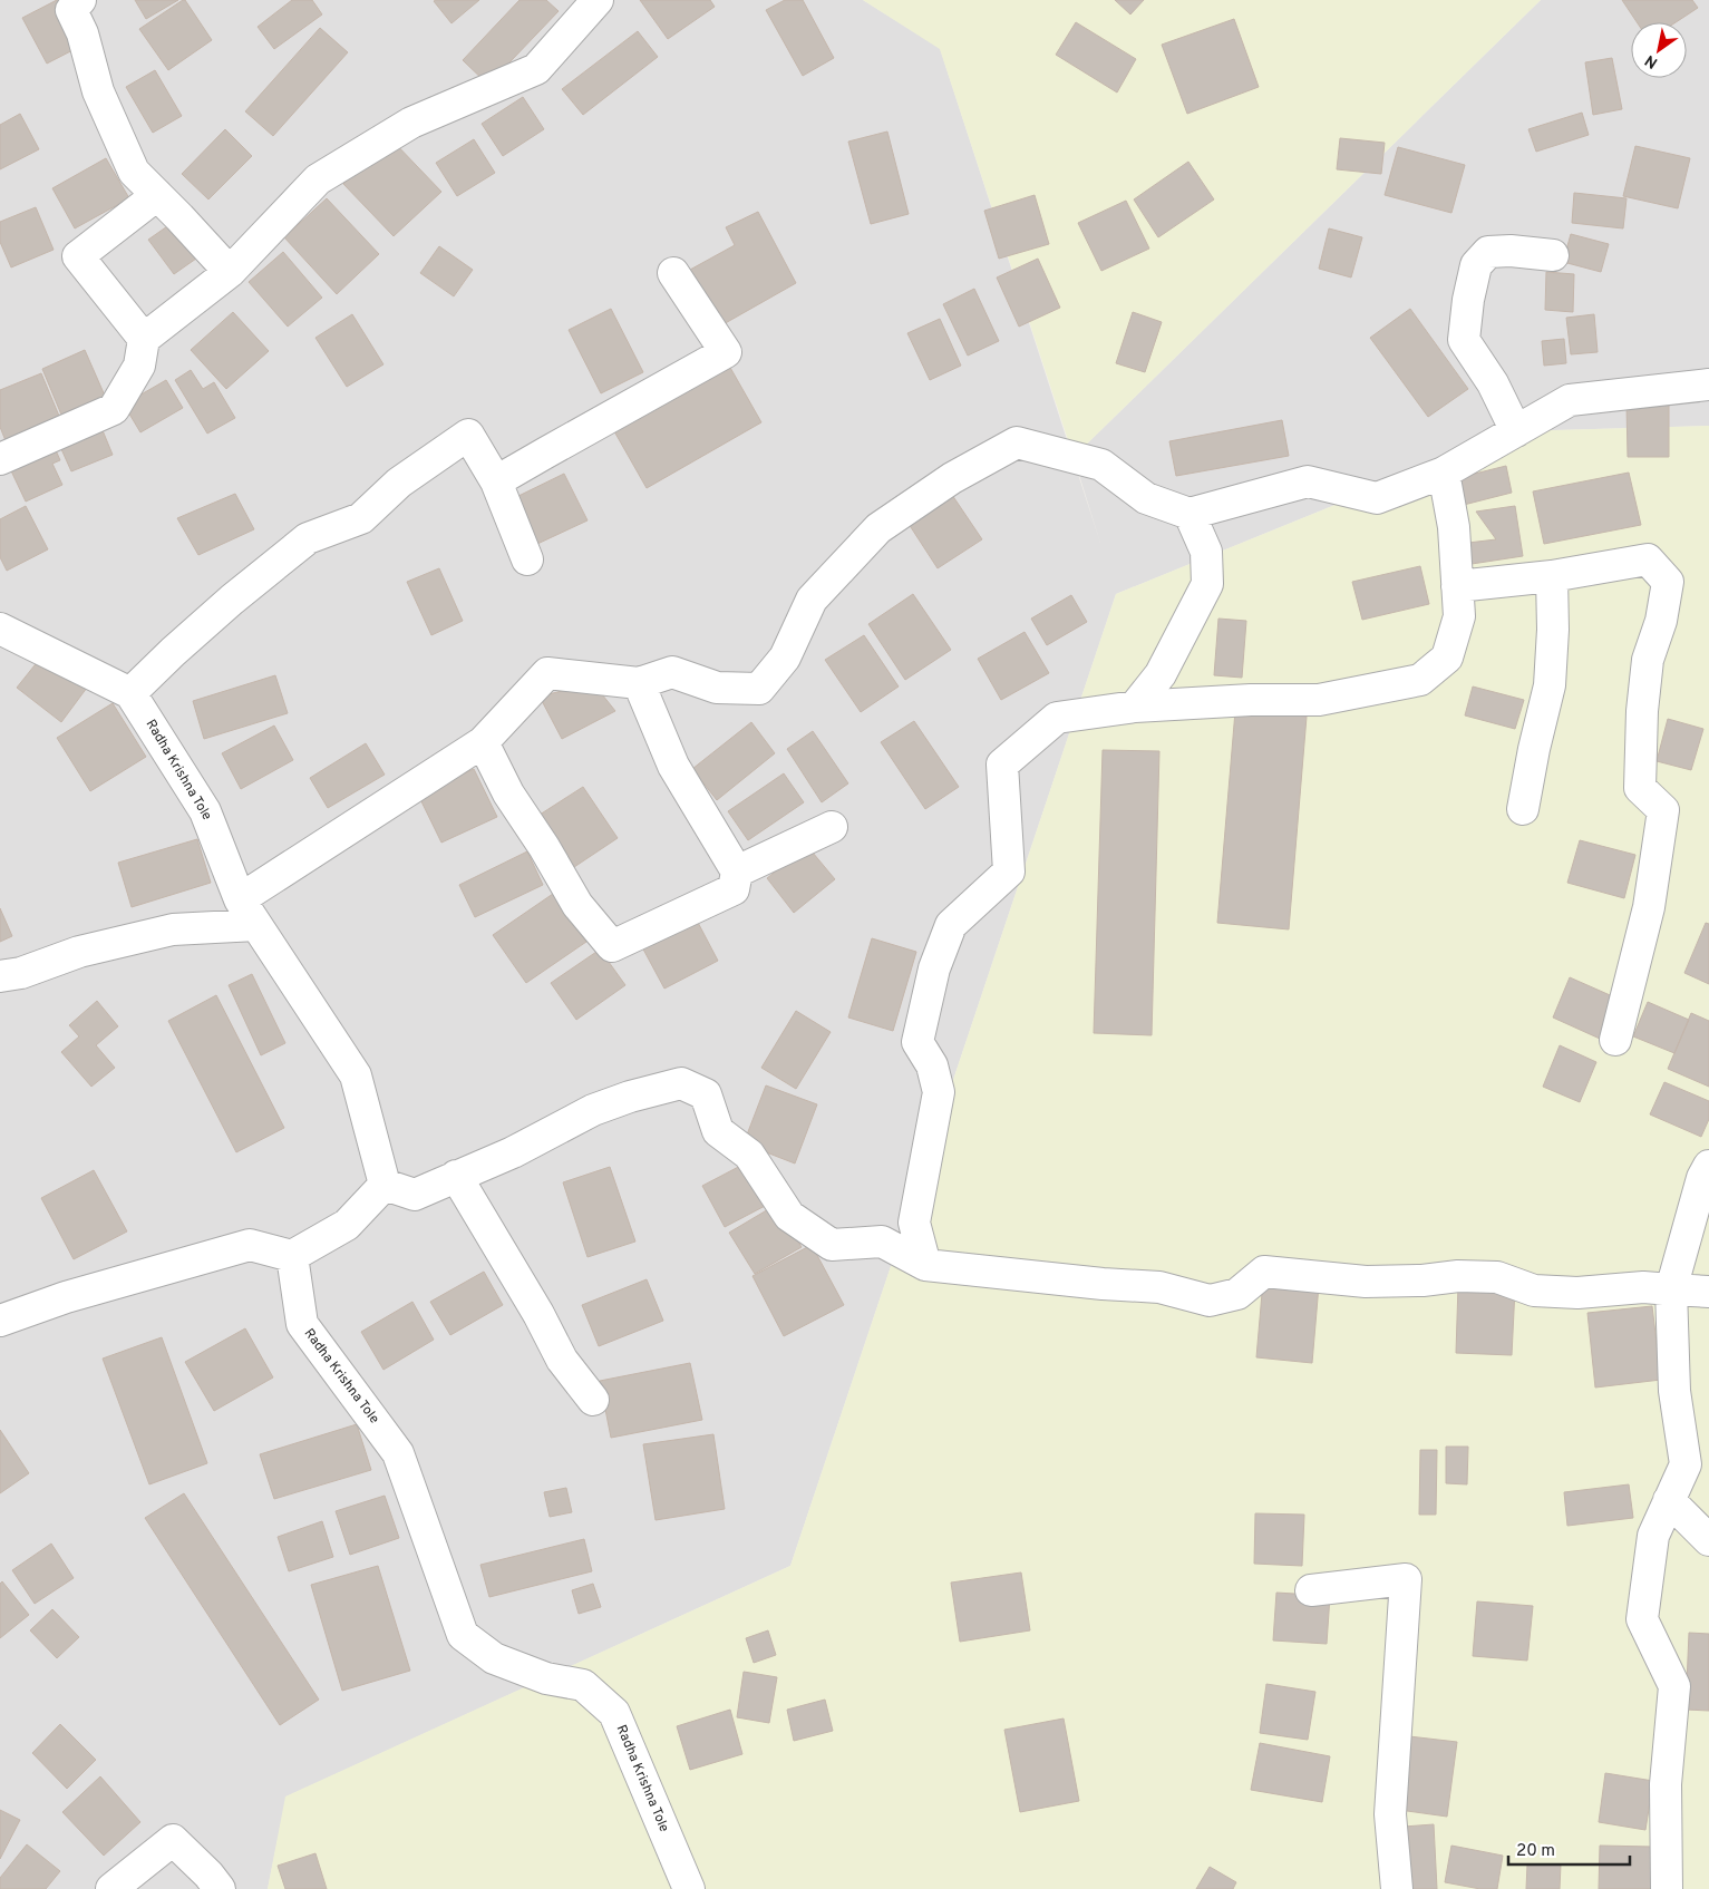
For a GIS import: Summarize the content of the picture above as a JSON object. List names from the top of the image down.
{
  "streets": {
    "street": ["Radha Krishna Tole"]
  },
  "scale_bar": "20 m",
  "north": "bottom left"
}
